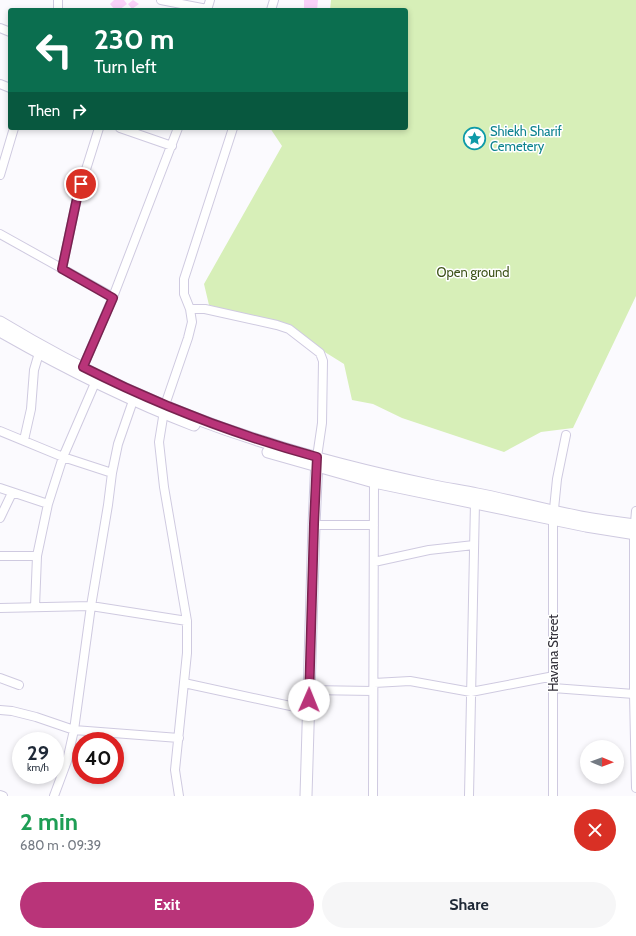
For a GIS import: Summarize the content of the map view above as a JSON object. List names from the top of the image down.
{
  "streets": {
    "street": ["Havana Street"]
  },
  "parks": ["Open ground"],
  "places": {
    "place": ["Shiekh Sharif Cemetery"]
  },
  "north": "right",
  "page": {
    "turn": ["230 m", "Turn left"],
    "then": "Then",
    "speed": "29 km/h",
    "limit": "40",
    "heading": ["2 min", "680 m · 09:39"],
    "buttons": ["Exit", "Share"]
  }
}
